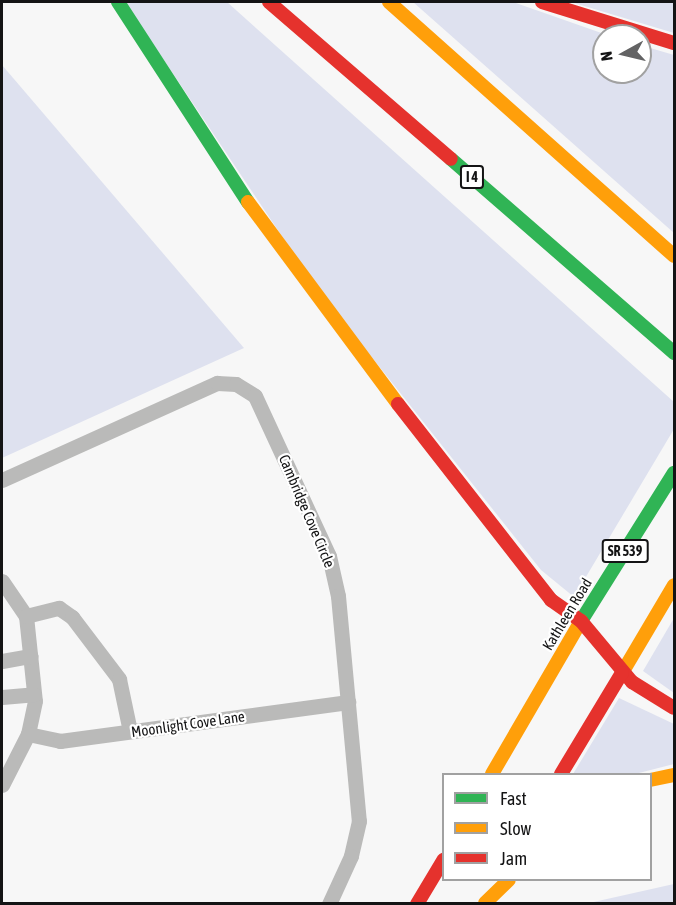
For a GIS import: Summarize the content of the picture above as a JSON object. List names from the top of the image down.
{
  "streets": {
    "main road": ["I 4", "SR 539", "Kathleen Road"],
    "street": ["Cambridge Cove Circle", "Moonlight Cove Lane"]
  },
  "crossings": [
    ["Cambridge Cove Circle", "Moonlight Cove Lane"]
  ],
  "legend": ["Fast", "Slow", "Jam"],
  "north": "left"
}
